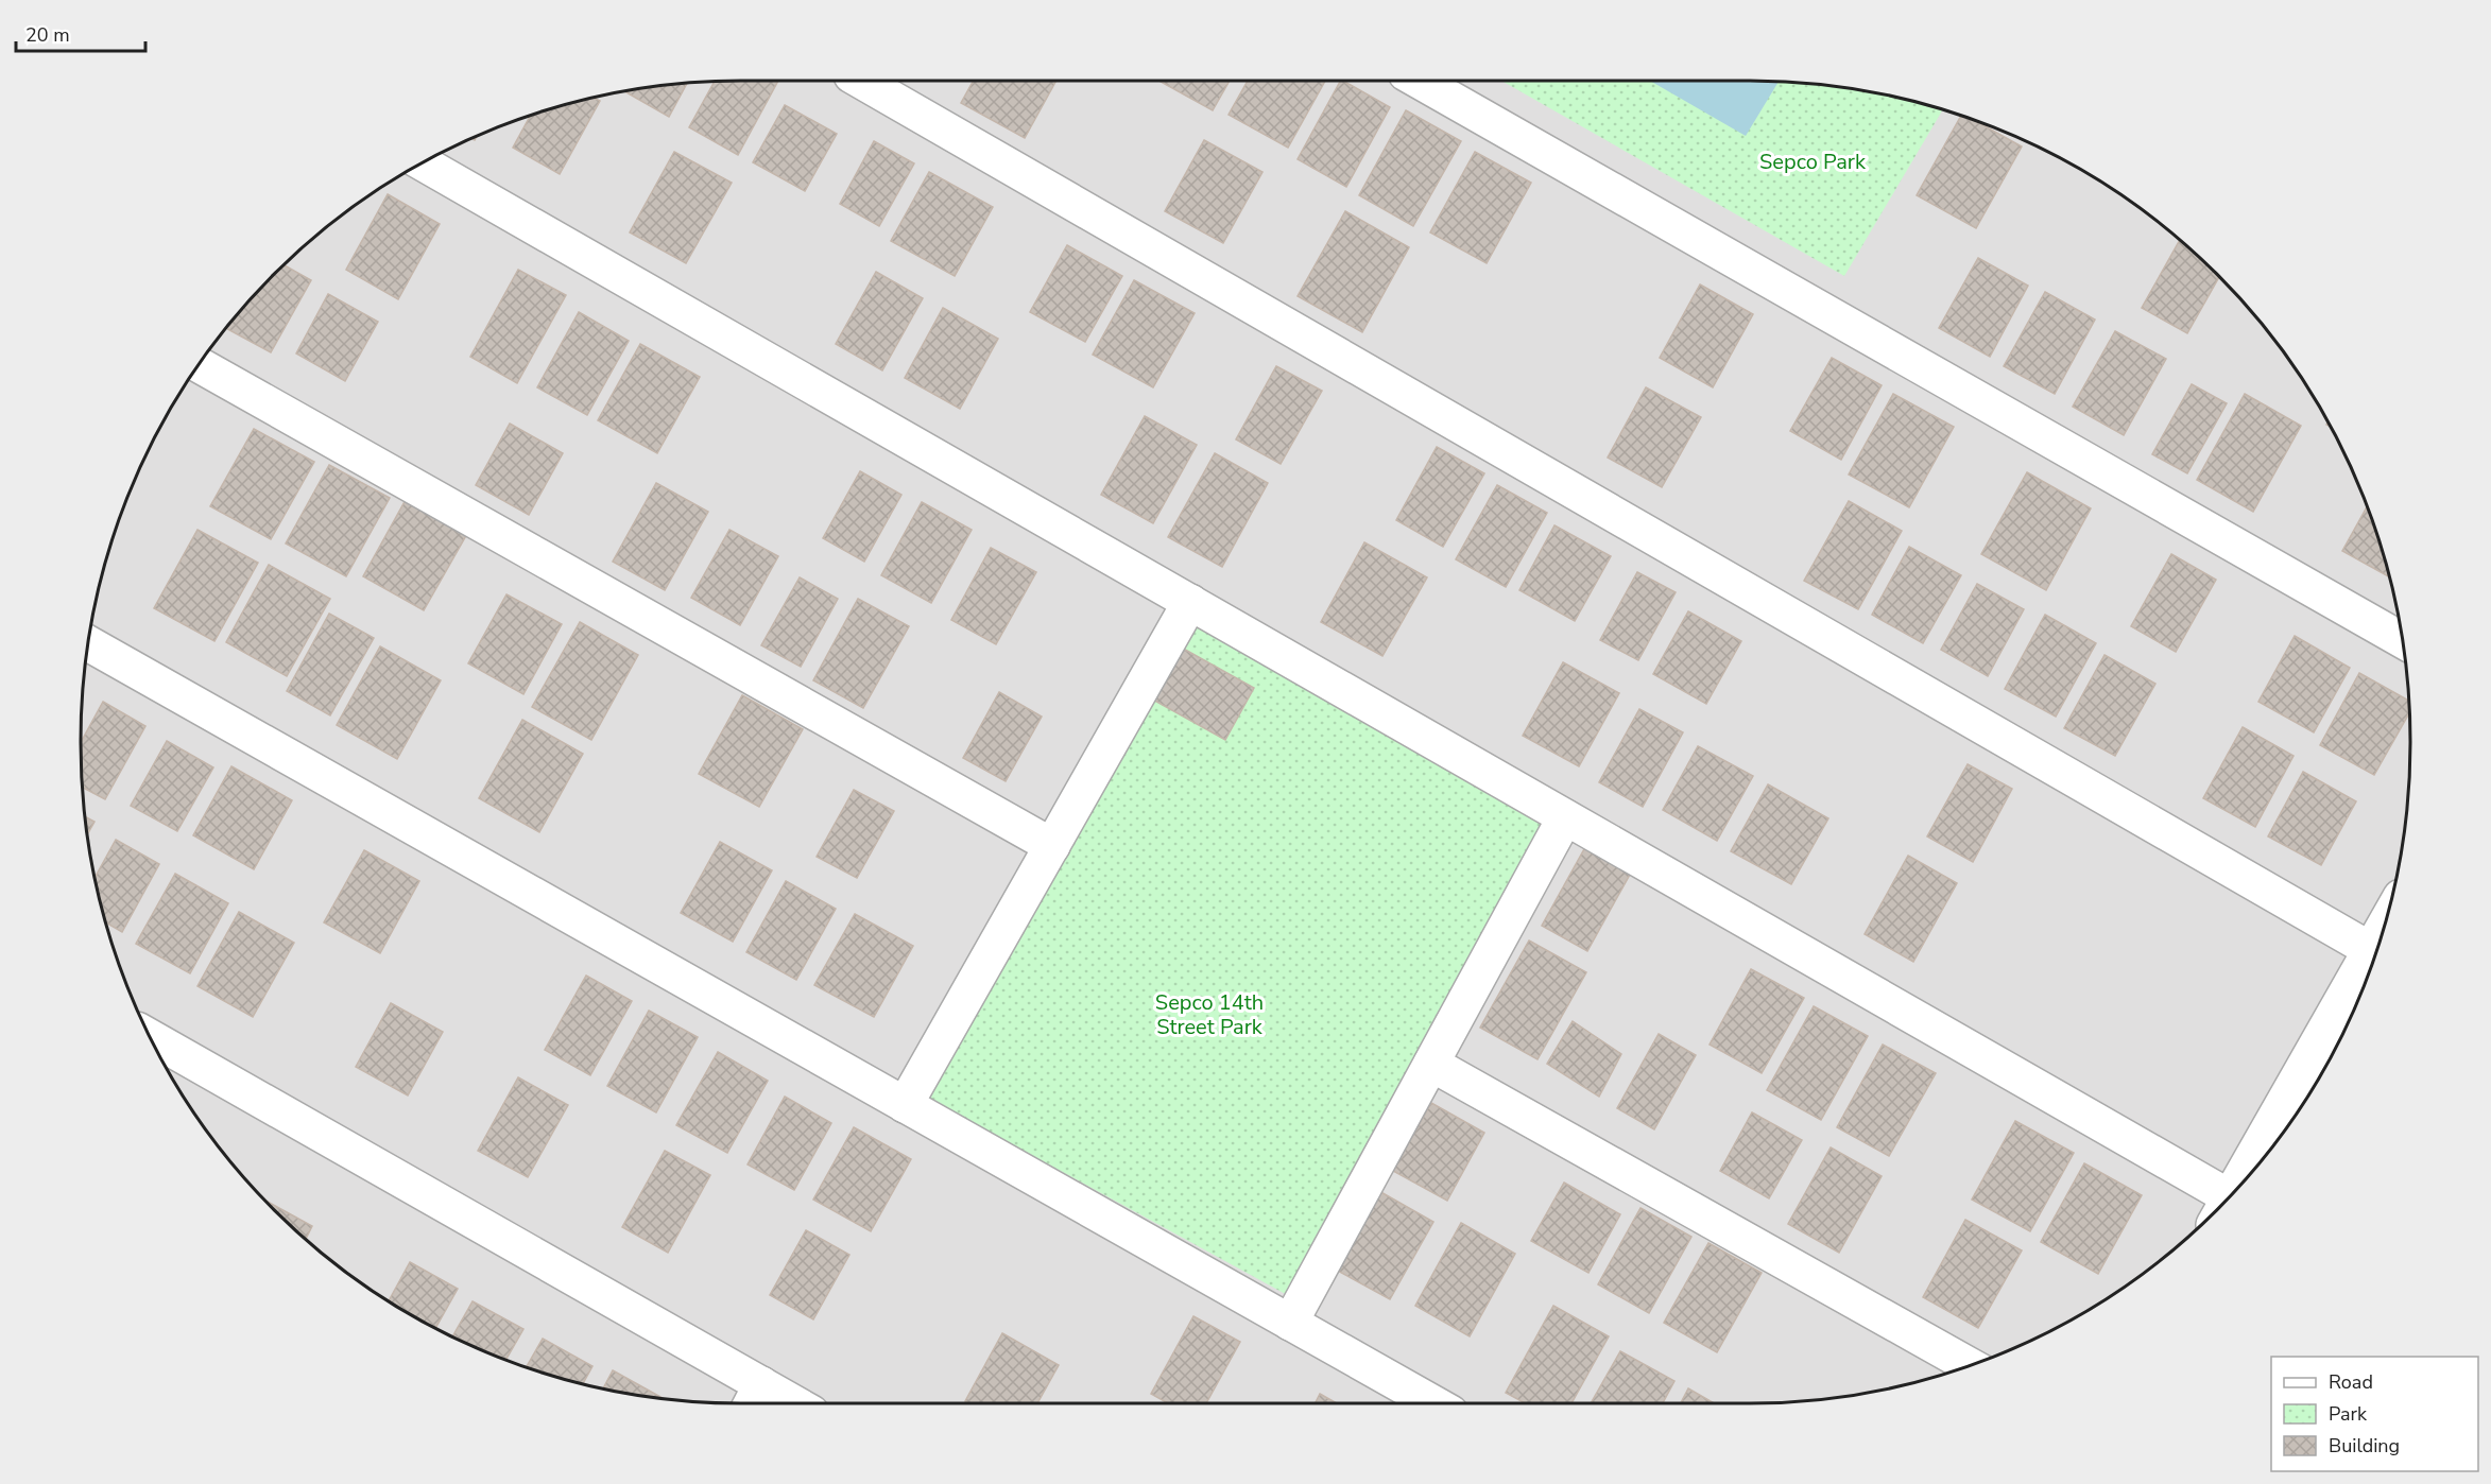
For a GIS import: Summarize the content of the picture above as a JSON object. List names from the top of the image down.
{
  "parks": ["Sepco Park", "Sepco 14th Street Park"],
  "legend": ["Road", "Park", "Building"],
  "scale_bar": "20 m"
}
